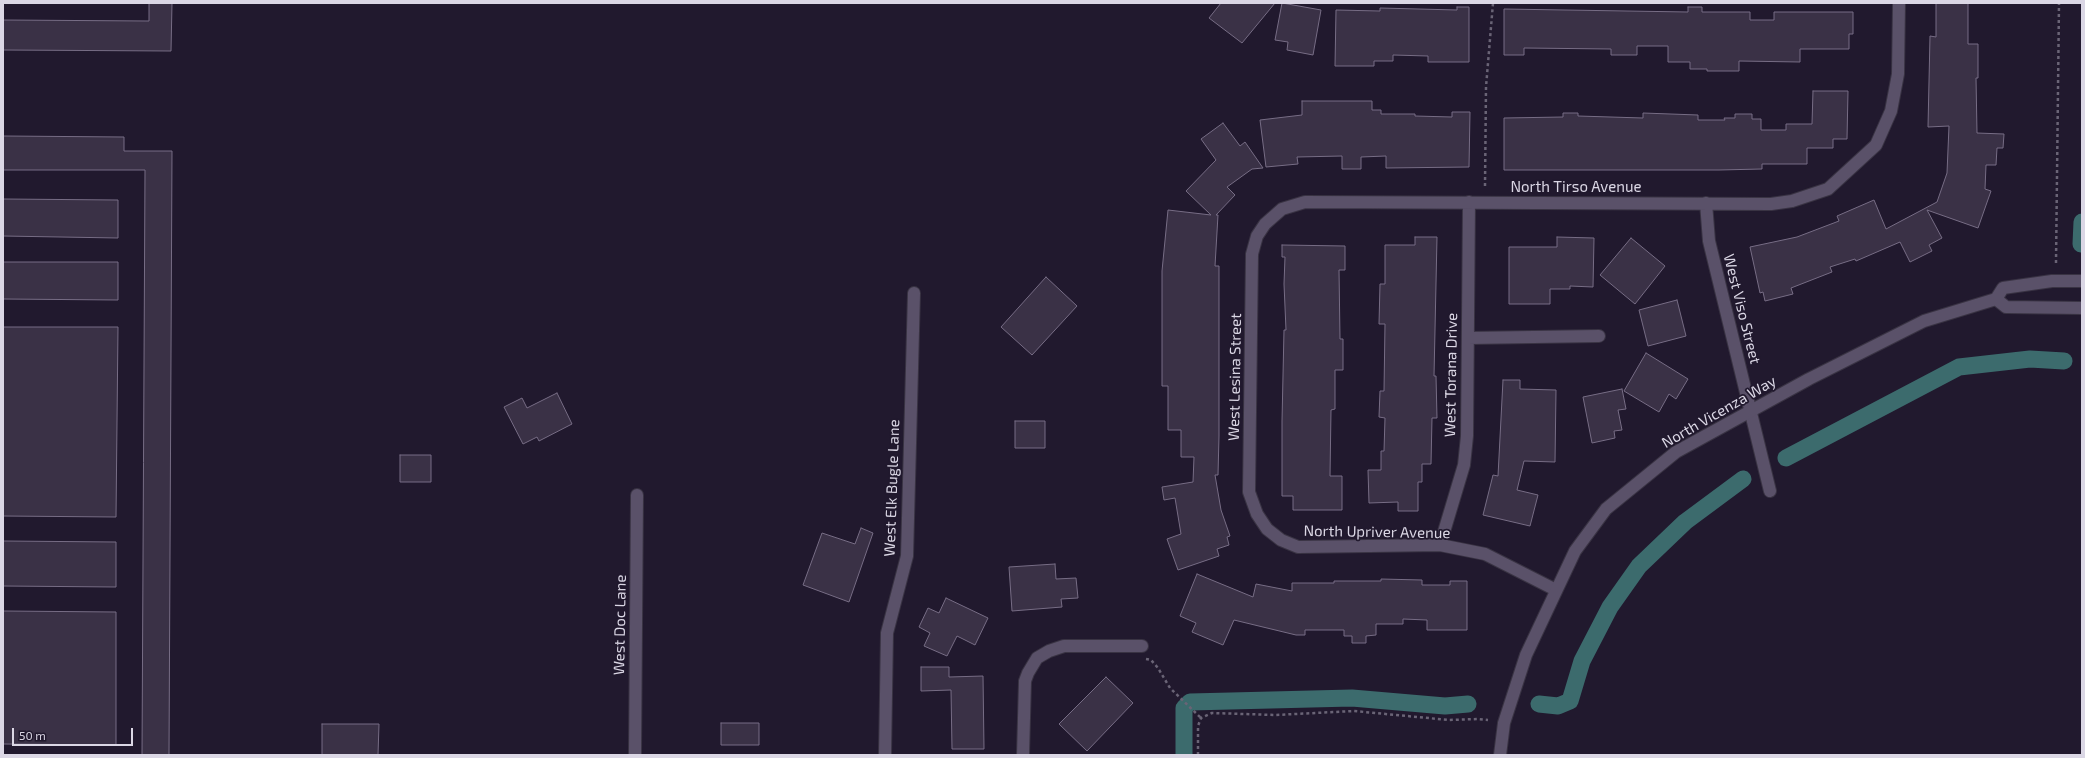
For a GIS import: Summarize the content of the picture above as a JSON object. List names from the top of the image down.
{
  "streets": {
    "street": [
      "North Tirso Avenue",
      "West Viso Street",
      "West Torana Drive",
      "West Lesina Street",
      "North Vicenza Way",
      "West Elk Bugle Lane",
      "North Upriver Avenue",
      "West Doc Lane"
    ]
  },
  "crossings": [
    ["North Tirso Avenue", "West Viso Street"],
    ["North Tirso Avenue", "West Torana Drive"],
    ["North Tirso Avenue", "West Lesina Street"],
    ["West Viso Street", "North Vicenza Way"],
    ["West Torana Drive", "North Upriver Avenue"],
    ["West Lesina Street", "North Upriver Avenue"],
    ["North Vicenza Way", "North Upriver Avenue"]
  ],
  "scale_bar": "50 m"
}
